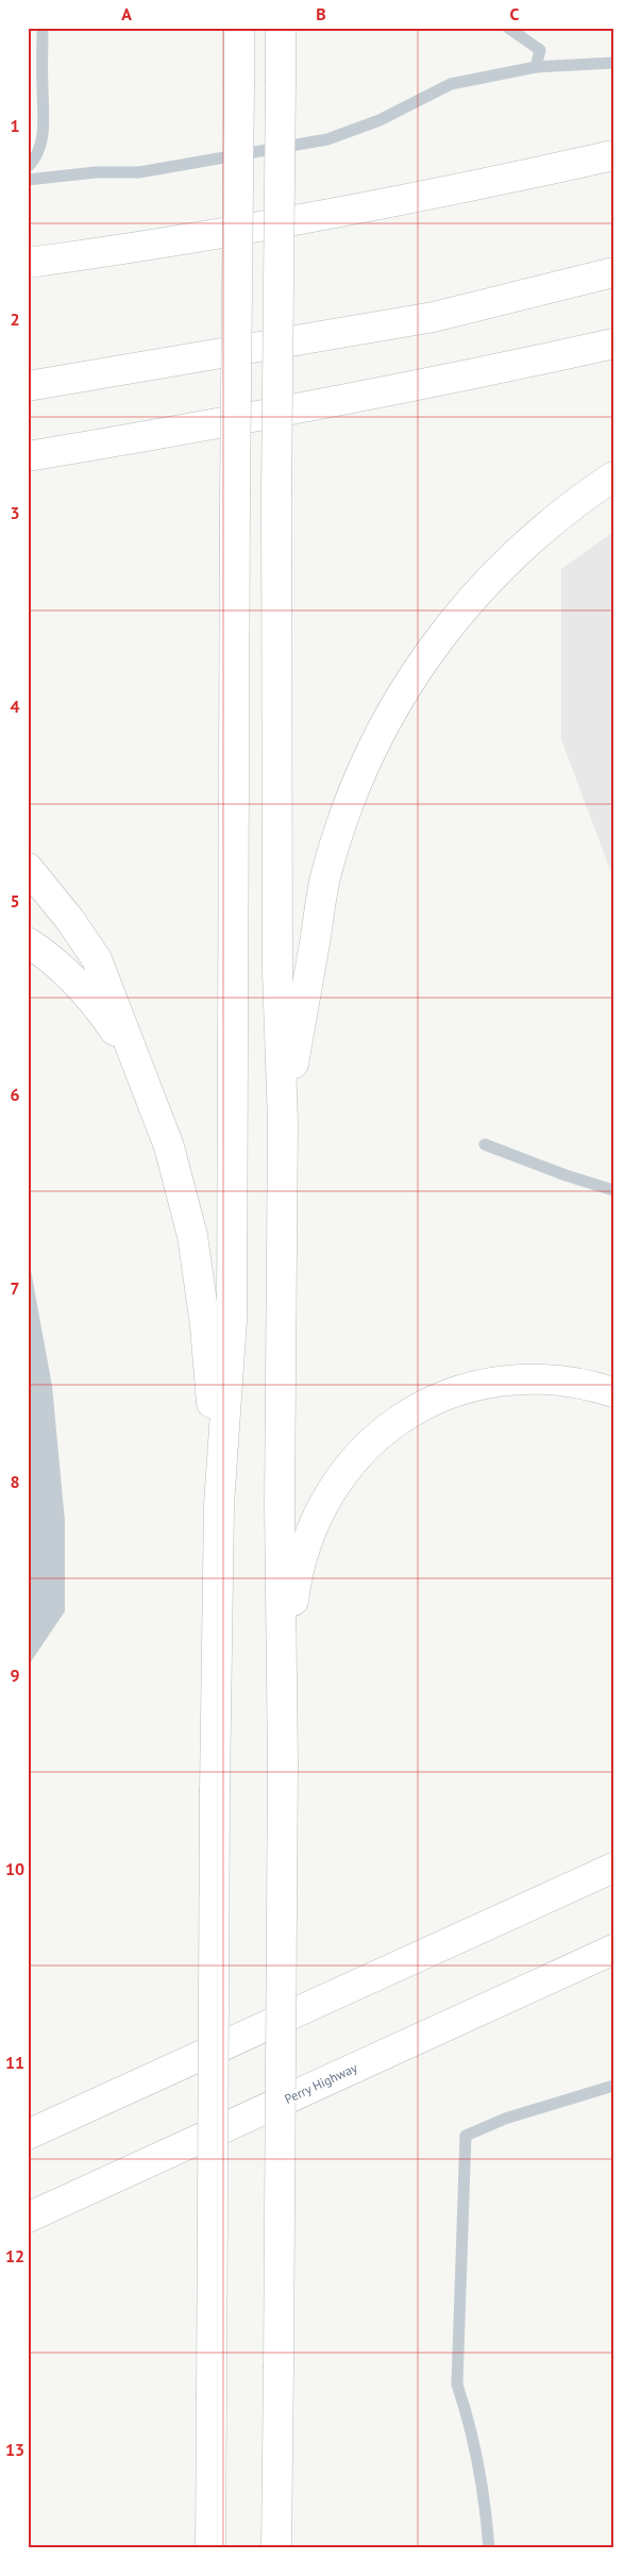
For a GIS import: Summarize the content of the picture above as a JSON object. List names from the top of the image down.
{
  "streets": {
    "highway": ["Perry Highway"]
  },
  "grid": {
    "columns": ["A", "B", "C"],
    "rows": [
      "1",
      "2",
      "3",
      "4",
      "5",
      "6",
      "7",
      "8",
      "9",
      "10",
      "11",
      "12",
      "13"
    ]
  }
}
